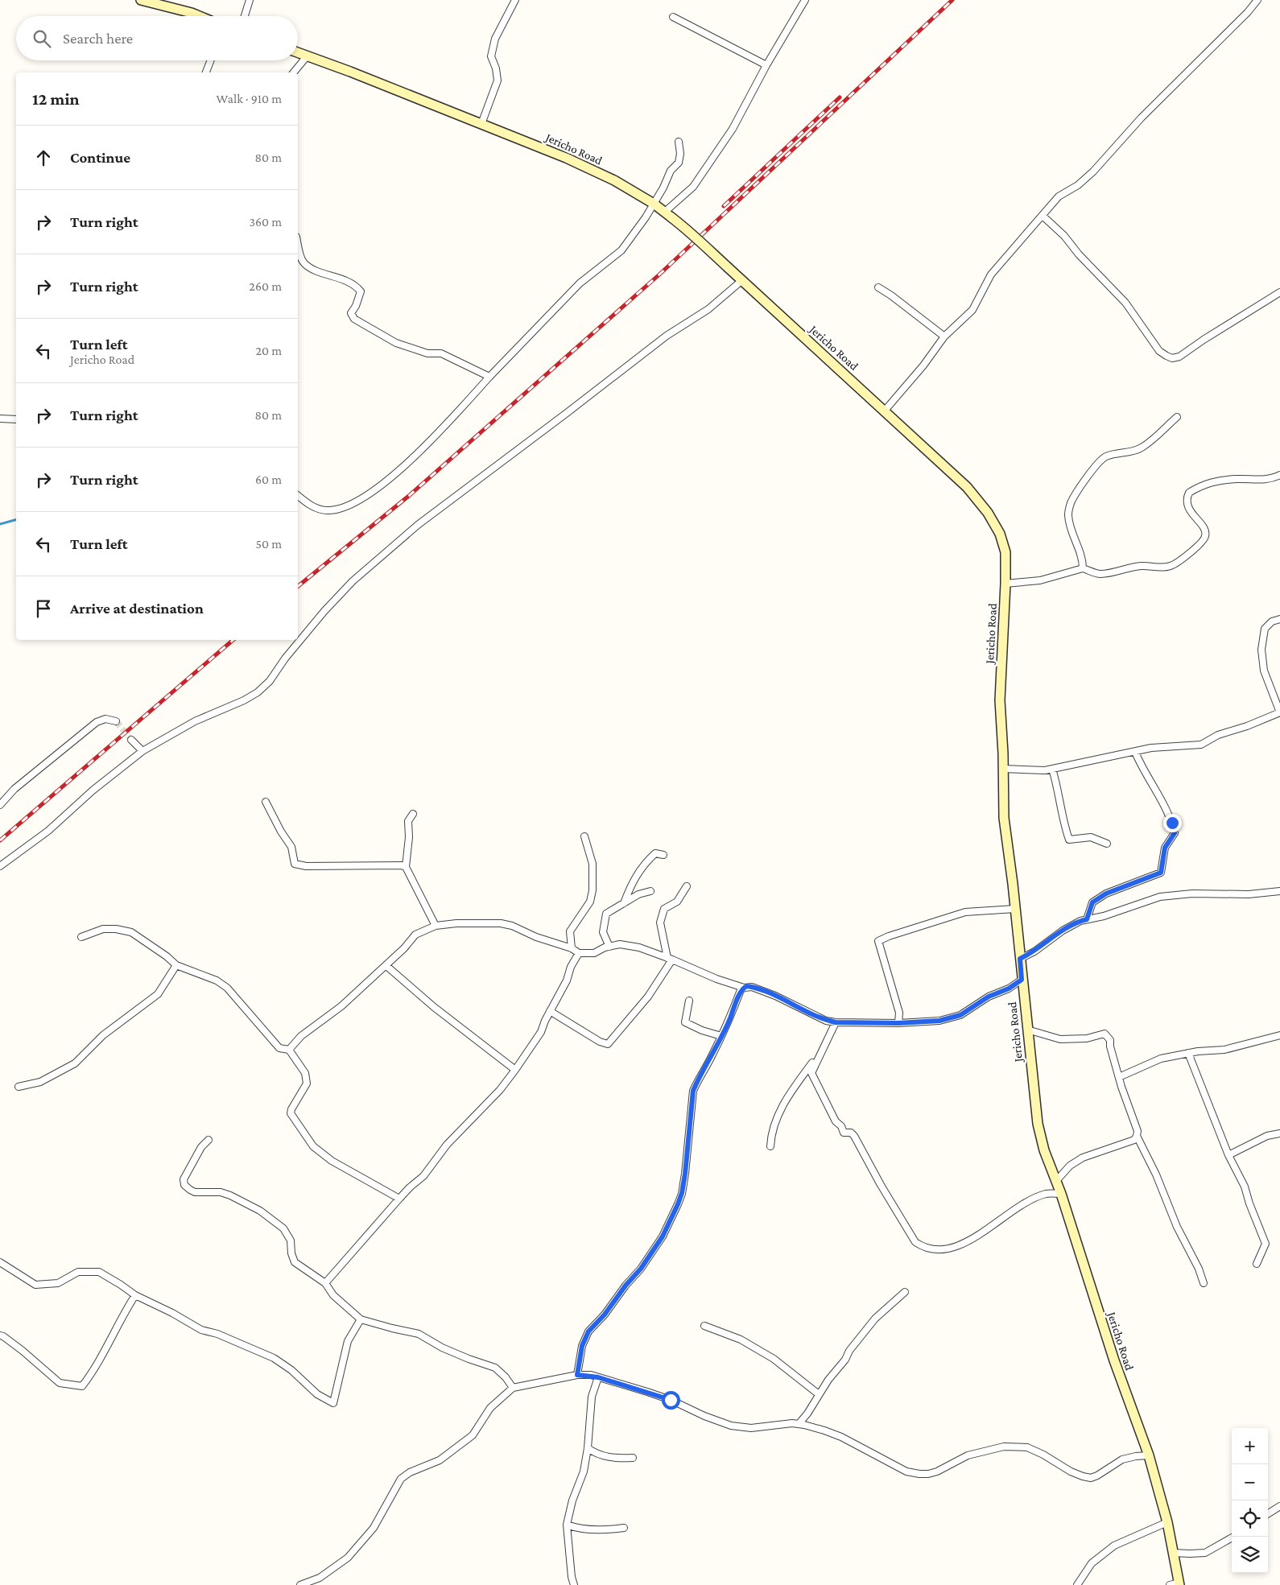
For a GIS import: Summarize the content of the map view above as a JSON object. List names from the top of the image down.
{
  "streets": {
    "street": ["Jericho Road"]
  },
  "page": {
    "search": "Search here",
    "heading": ["12 min", "Walk · 910 m"],
    "list": [
      ["Continue", "80 m"],
      ["Turn right", "360 m"],
      ["Turn right", "260 m"],
      ["Turn left", "Jericho Road", "20 m"],
      ["Turn right", "80 m"],
      ["Turn right", "60 m"],
      ["Turn left", "50 m"],
      "Arrive at destination"
    ],
    "map_buttons": ["+", "−"]
  }
}
